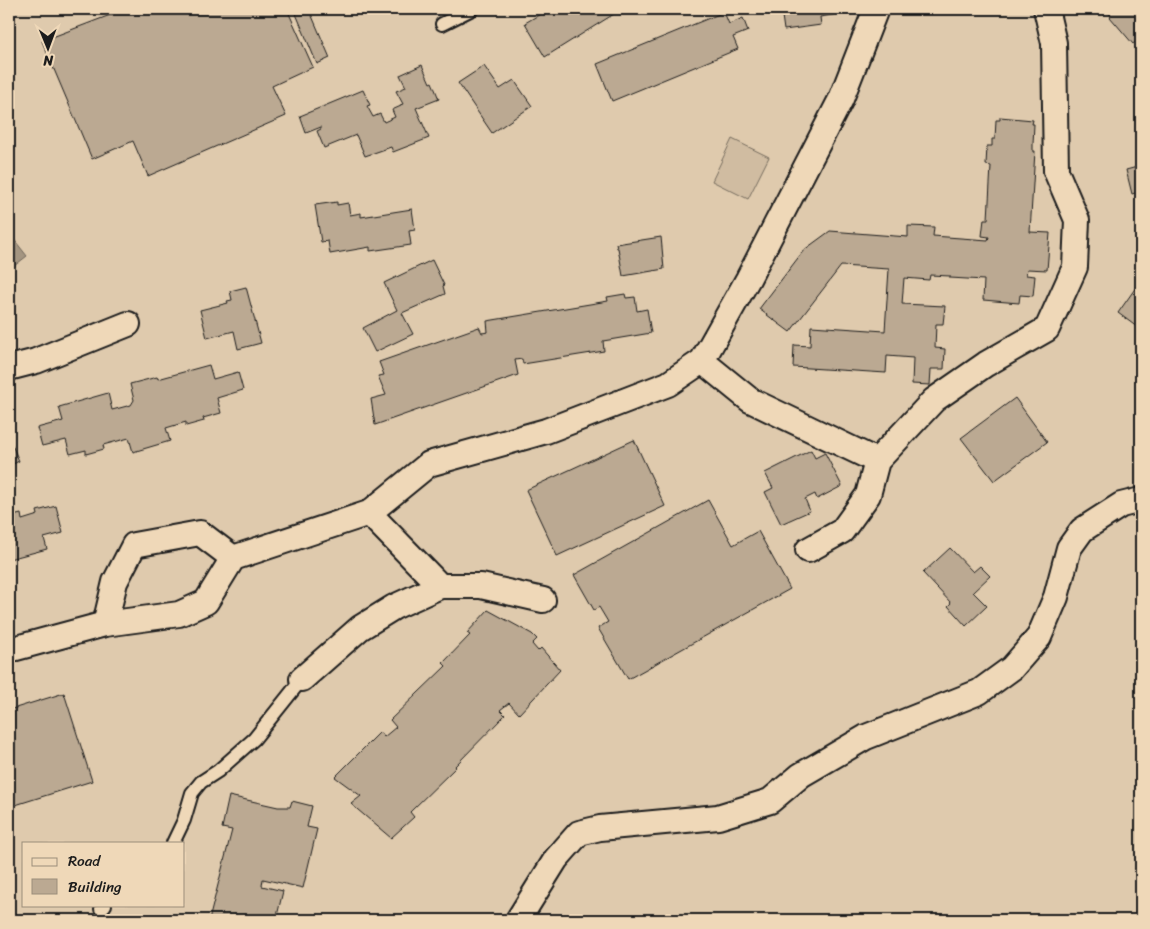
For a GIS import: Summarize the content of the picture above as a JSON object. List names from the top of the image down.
{
  "legend": ["Road", "Building"],
  "north": "bottom"
}
